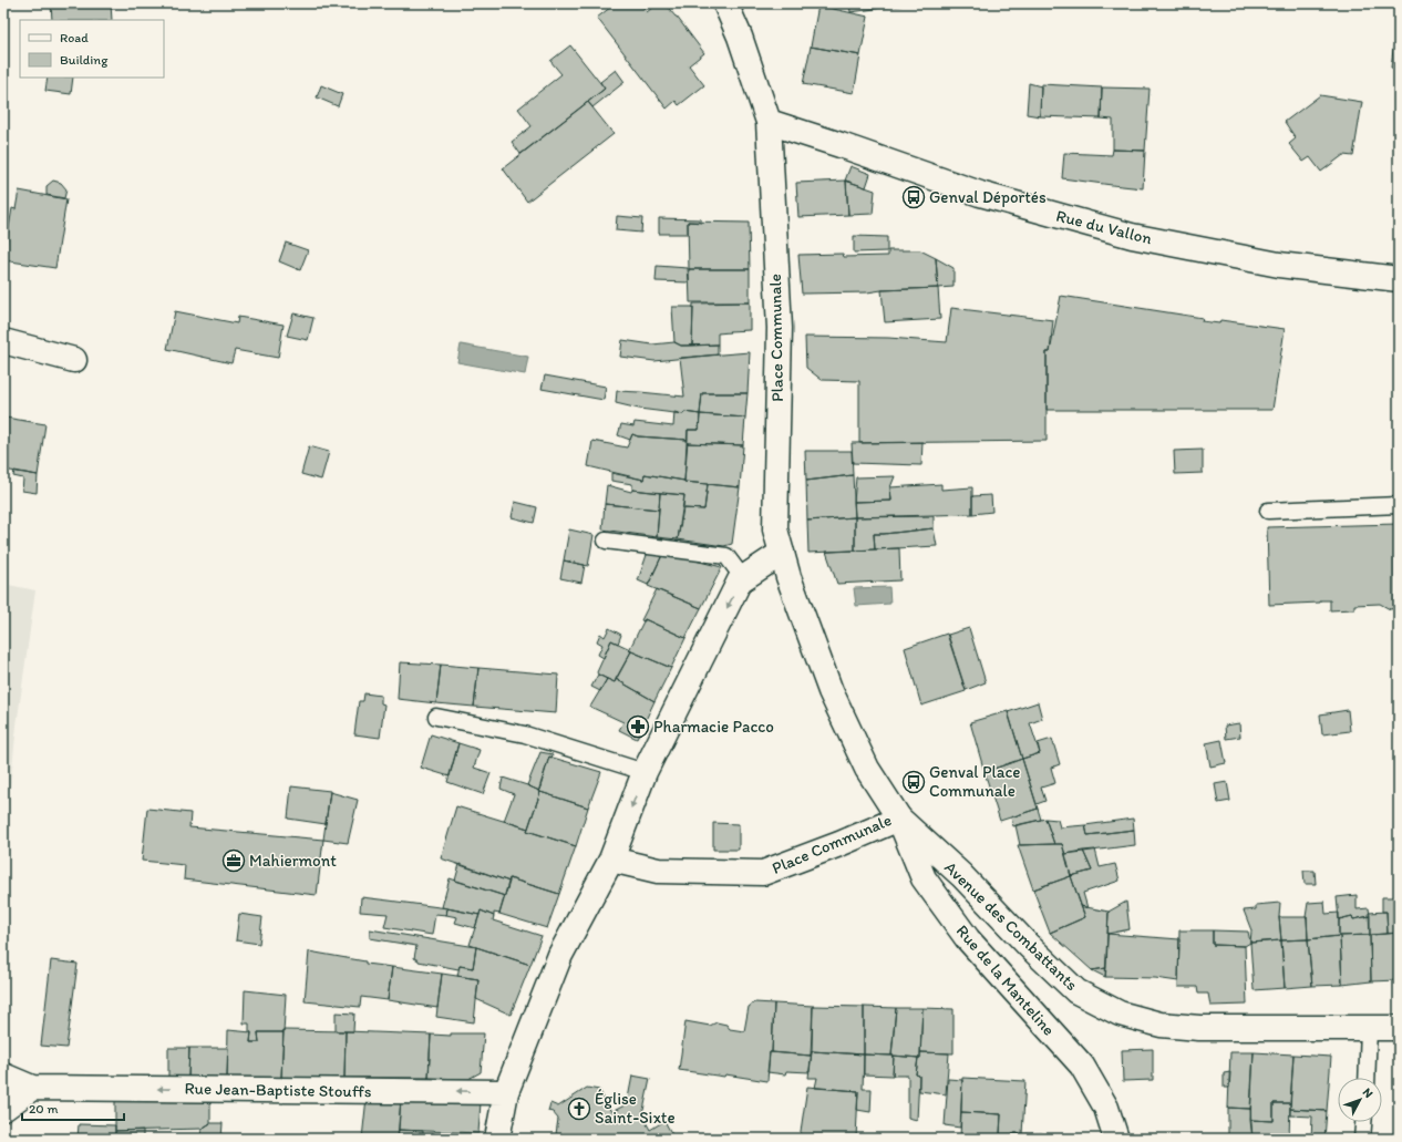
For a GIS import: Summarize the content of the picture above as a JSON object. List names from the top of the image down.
{
  "streets": {
    "street": [
      "Rue du Vallon",
      "Place Communale",
      "Avenue des Combattants",
      "Rue de la Manteline",
      "Rue Jean-Baptiste Stouffs"
    ]
  },
  "crossings": [
    ["Rue du Vallon", "Place Communale"],
    ["Place Communale", "Avenue des Combattants"],
    ["Place Communale", "Rue de la Manteline"],
    ["Avenue des Combattants", "Rue de la Manteline"]
  ],
  "one_way": ["Rue Jean-Baptiste Stouffs"],
  "places": {
    "bus stop": ["Genval Déportés", "Genval Place Communale"],
    "pharmacy": ["Pharmacie Pacco"],
    "office": ["Mahiermont"],
    "church": ["Église Saint-Sixte"]
  },
  "legend": ["Road", "Building"],
  "scale_bar": "20 m",
  "north": "top right"
}
